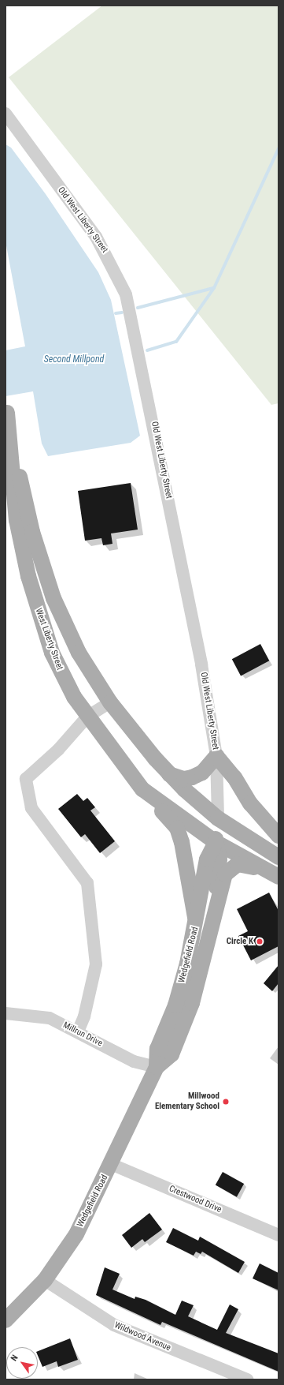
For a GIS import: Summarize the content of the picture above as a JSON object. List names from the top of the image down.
{
  "streets": {
    "main road": ["Old West Liberty Street", "West Liberty Street", "Wedgefield Road"],
    "street": ["Millrun Drive", "Crestwood Drive", "Wildwood Avenue"]
  },
  "crossings": [
    ["Old West Liberty Street", "West Liberty Street"],
    ["Old West Liberty Street", "Wedgefield Road"],
    ["West Liberty Street", "Wedgefield Road"],
    ["Wedgefield Road", "Millrun Drive"],
    ["Wedgefield Road", "Crestwood Drive"],
    ["Wedgefield Road", "Wildwood Avenue"]
  ],
  "water": ["Second Millpond"],
  "places": ["Circle K", "Millwood Elementary School"],
  "north": "top left"
}
